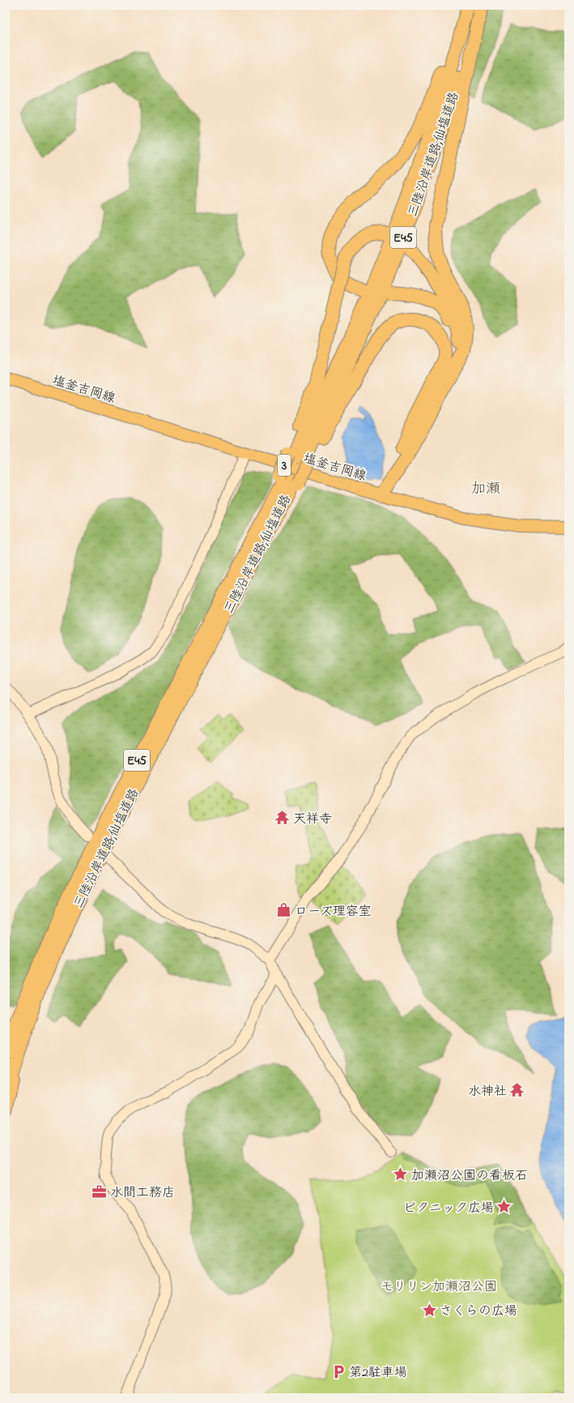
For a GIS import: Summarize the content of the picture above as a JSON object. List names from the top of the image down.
{
  "streets": {
    "highway": ["三陸沿岸道路;仙塩道路", "E45"],
    "main road": ["塩釜吉岡線", "3"]
  },
  "districts": ["加瀬"],
  "parks": ["モリリン加瀬沼公園"],
  "places": {
    "temple": ["天祥寺", "水神社"],
    "shop": ["ローズ理容室"],
    "place": ["加瀬沼公園の看板石", "ピクニック広場", "さくらの広場"],
    "office": ["水間工務店"],
    "parking": ["第2駐車場"]
  }
}
